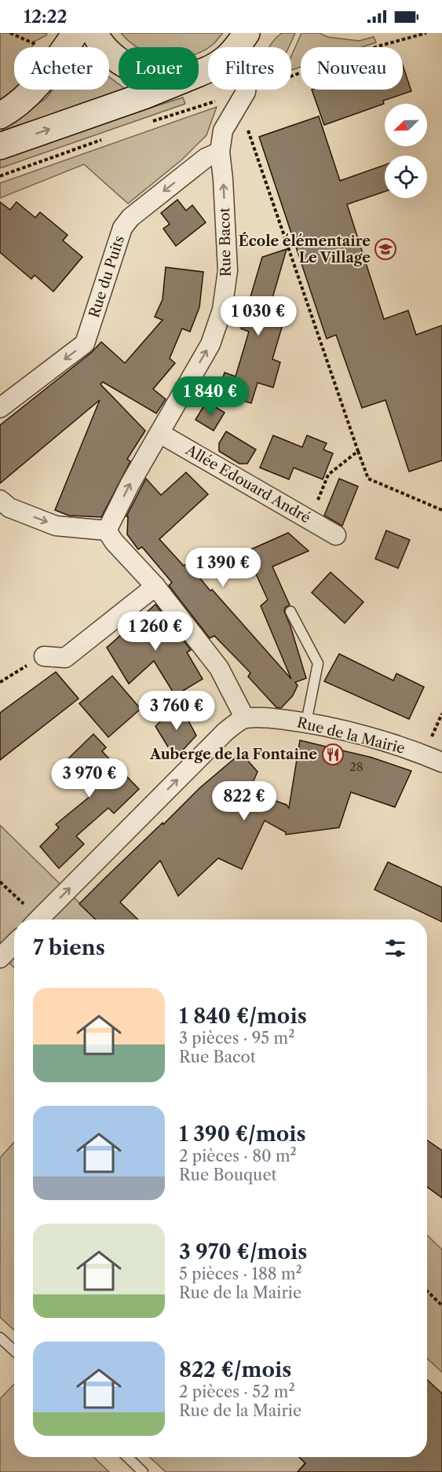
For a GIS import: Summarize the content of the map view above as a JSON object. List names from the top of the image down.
{
  "streets": {
    "street": [
      "Rue Bacot",
      "Rue du Puits",
      "Allée Edouard André",
      "Rue de la Mairie"
    ]
  },
  "crossings": [
    ["Rue Bacot", "Rue du Puits"],
    ["Rue Bacot", "Allée Edouard André"]
  ],
  "one_way": ["Rue Bacot", "Rue du Puits"],
  "places": {
    "school or university": ["École élémentaire Le Village"],
    "restaurant": ["Auberge de la Fontaine"]
  },
  "house_numbers": ["28"],
  "north": "bottom left",
  "page": {
    "status": "12:22",
    "chip": [
      "Acheter",
      "Louer",
      "Filtres",
      "Nouveau"
    ],
    "price": [
      "1 030 €",
      "1 840 €",
      "1 390 €",
      "1 260 €",
      "3 760 €",
      "3 970 €",
      "822 €"
    ],
    "heading": "7 biens",
    "list": [
      {
        "name": "1 840 €/mois",
        "note": "3 pièces · 95 m² · Rue Bacot"
      },
      {
        "name": "1 390 €/mois",
        "note": "2 pièces · 80 m² · Rue Bouquet"
      },
      {
        "name": "3 970 €/mois",
        "note": "5 pièces · 188 m² · Rue de la Mairie"
      },
      {
        "name": "822 €/mois",
        "note": "2 pièces · 52 m² · Rue de la Mairie"
      }
    ]
  }
}
